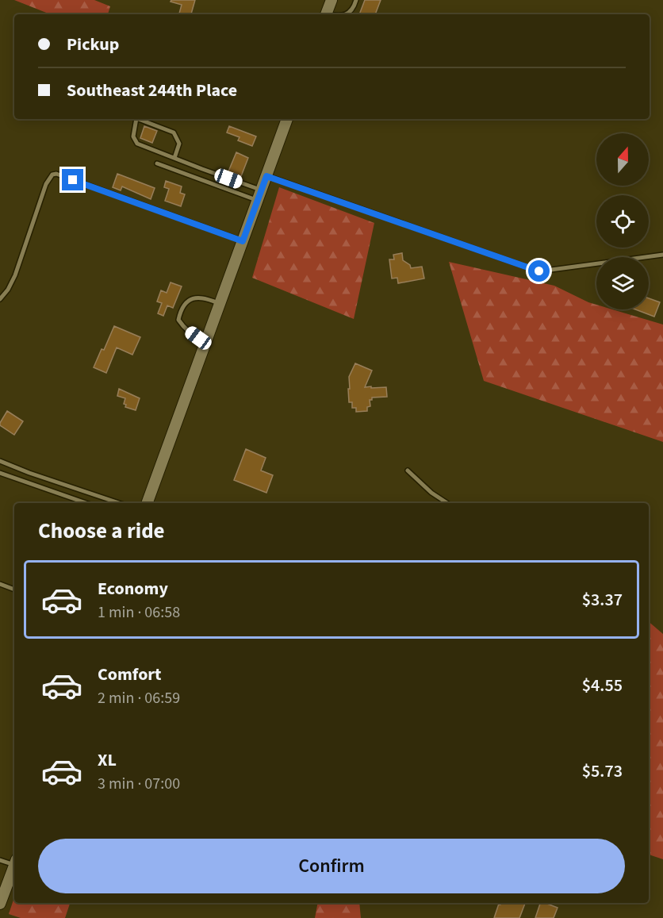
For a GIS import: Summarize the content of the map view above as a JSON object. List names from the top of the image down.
{
  "north": "top",
  "page": {
    "banner": ["Pickup", "Southeast 244th Place"],
    "heading": "Choose a ride",
    "list": [
      {
        "name": "Economy",
        "note": "1 min · 06:58",
        "value": "$3.37"
      },
      {
        "name": "Comfort",
        "note": "2 min · 06:59",
        "value": "$4.55"
      },
      {
        "name": "XL",
        "note": "3 min · 07:00",
        "value": "$5.73"
      }
    ],
    "buttons": "Confirm"
  }
}
